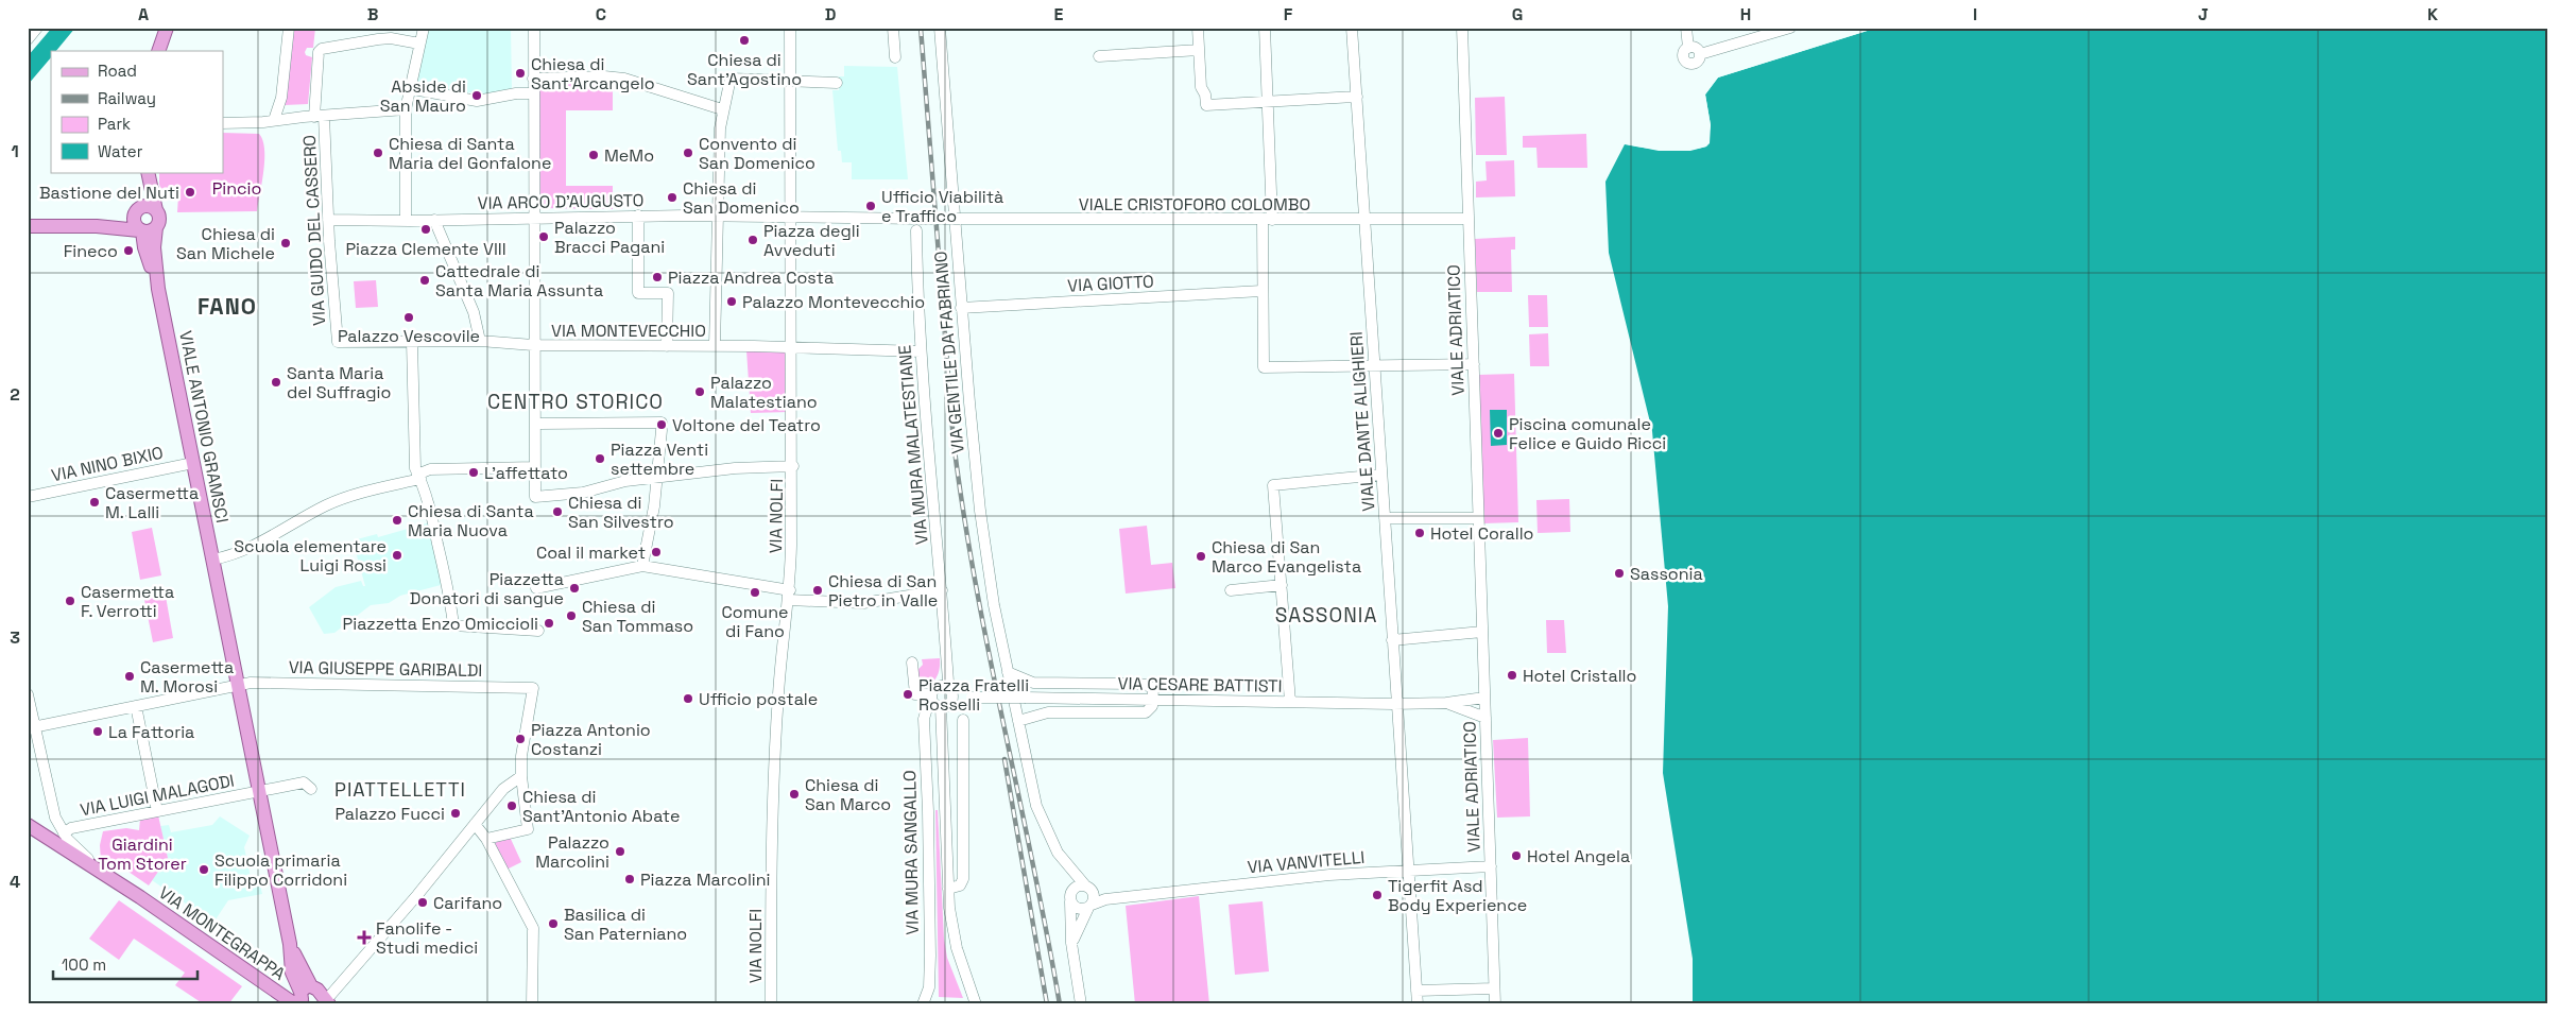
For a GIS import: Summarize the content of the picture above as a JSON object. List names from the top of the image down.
{
  "streets": {
    "main road": ["VIALE ANTONIO GRAMSCI", "VIA MONTEGRAPPA"],
    "street": [
      "VIA ARCO D'AUGUSTO",
      "VIALE CRISTOFORO COLOMBO",
      "VIA GUIDO DEL CASSERO",
      "VIA GIOTTO",
      "VIA MONTEVECCHIO",
      "VIALE ADRIATICO",
      "VIA GENTILE DA FABRIANO",
      "VIALE DANTE ALIGHIERI",
      "VIA MURA MALATESTIANE",
      "VIA NINO BIXIO",
      "VIA NOLFI",
      "VIA GIUSEPPE GARIBALDI",
      "VIA CESARE BATTISTI",
      "VIA LUIGI MALAGODI",
      "VIA MURA SANGALLO",
      "VIA VANVITELLI"
    ]
  },
  "crossings": [
    ["VIA ARCO D'AUGUSTO", "VIALE CRISTOFORO COLOMBO"],
    ["VIA ARCO D'AUGUSTO", "VIA GUIDO DEL CASSERO"],
    ["VIA ARCO D'AUGUSTO", "VIA NOLFI"],
    ["VIALE CRISTOFORO COLOMBO", "VIALE ADRIATICO"],
    ["VIALE CRISTOFORO COLOMBO", "VIALE DANTE ALIGHIERI"],
    ["VIA GUIDO DEL CASSERO", "VIA MONTEVECCHIO"],
    ["VIA GIOTTO", "VIA GENTILE DA FABRIANO"],
    ["VIA MONTEVECCHIO", "VIA MURA MALATESTIANE"],
    ["VIA MONTEVECCHIO", "VIA NOLFI"],
    ["VIALE ADRIATICO", "VIA CESARE BATTISTI"],
    ["VIALE ADRIATICO", "VIA VANVITELLI"],
    ["VIA GENTILE DA FABRIANO", "VIA VANVITELLI"],
    ["VIALE DANTE ALIGHIERI", "VIA CESARE BATTISTI"],
    ["VIALE DANTE ALIGHIERI", "VIA VANVITELLI"],
    ["VIALE ANTONIO GRAMSCI", "VIA NINO BIXIO"],
    ["VIALE ANTONIO GRAMSCI", "VIA GIUSEPPE GARIBALDI"],
    ["VIALE ANTONIO GRAMSCI", "VIA LUIGI MALAGODI"],
    ["VIALE ANTONIO GRAMSCI", "VIA MONTEGRAPPA"]
  ],
  "districts": [
    "FANO",
    "CENTRO STORICO",
    "SASSONIA",
    "PIATTELLETTI"
  ],
  "parks": ["Pincio", "Giardini Tom Storer"],
  "places": {
    "other": [
      "Chiesa di Sant'Agostino",
      "Chiesa di Sant'Arcangelo",
      "Abside di San Mauro",
      "Chiesa di Santa Maria del Gonfalone",
      "Convento di San Domenico",
      "MeMo",
      "Bastione del Nuti",
      "Chiesa di San Domenico",
      "Ufficio Viabilità e Traffico",
      "Piazza Clemente VIII",
      "Palazzo Bracci Pagani",
      "Piazza degli Avveduti",
      "Chiesa di San Michele",
      "Fineco",
      "Piazza Andrea Costa",
      "Cattedrale di Santa Maria Assunta",
      "Palazzo Montevecchio",
      "Palazzo Vescovile",
      "Santa Maria del Suffragio",
      "Palazzo Malatestiano",
      "Voltone del Teatro",
      "Piscina comunale Felice e Guido Ricci",
      "Piazza Venti settembre",
      "L'affettato",
      "Casermetta M. Lalli",
      "Chiesa di San Silvestro",
      "Chiesa di Santa Maria Nuova",
      "Hotel Corallo",
      "Coal il market",
      "Scuola elementare Luigi Rossi",
      "Chiesa di San Marco Evangelista",
      "Sassonia",
      "Piazzetta Donatori di sangue",
      "Chiesa di San Pietro in Valle",
      "Comune di Fano",
      "Casermetta F. Verrotti",
      "Chiesa di San Tommaso",
      "Piazzetta Enzo Omiccioli",
      "Hotel Cristallo",
      "Casermetta M. Morosi",
      "Piazza Fratelli Rosselli",
      "Ufficio postale",
      "La Fattoria",
      "Piazza Antonio Costanzi",
      "Chiesa di San Marco",
      "Chiesa di Sant'Antonio Abate",
      "Palazzo Fucci",
      "Palazzo Marcolini",
      "Hotel Angela",
      "Scuola primaria Filippo Corridoni",
      "Piazza Marcolini",
      "Tigerfit Asd Body Experience",
      "Carifano",
      "Basilica di San Paterniano"
    ],
    "health": ["Fanolife - Studi medici"]
  },
  "legend": [
    "Road",
    "Railway",
    "Park",
    "Water"
  ],
  "scale_bar": "100 m",
  "grid": {
    "columns": [
      "A",
      "B",
      "C",
      "D",
      "E",
      "F",
      "G",
      "H",
      "I",
      "J",
      "K"
    ],
    "rows": [
      "1",
      "2",
      "3",
      "4"
    ]
  }
}
